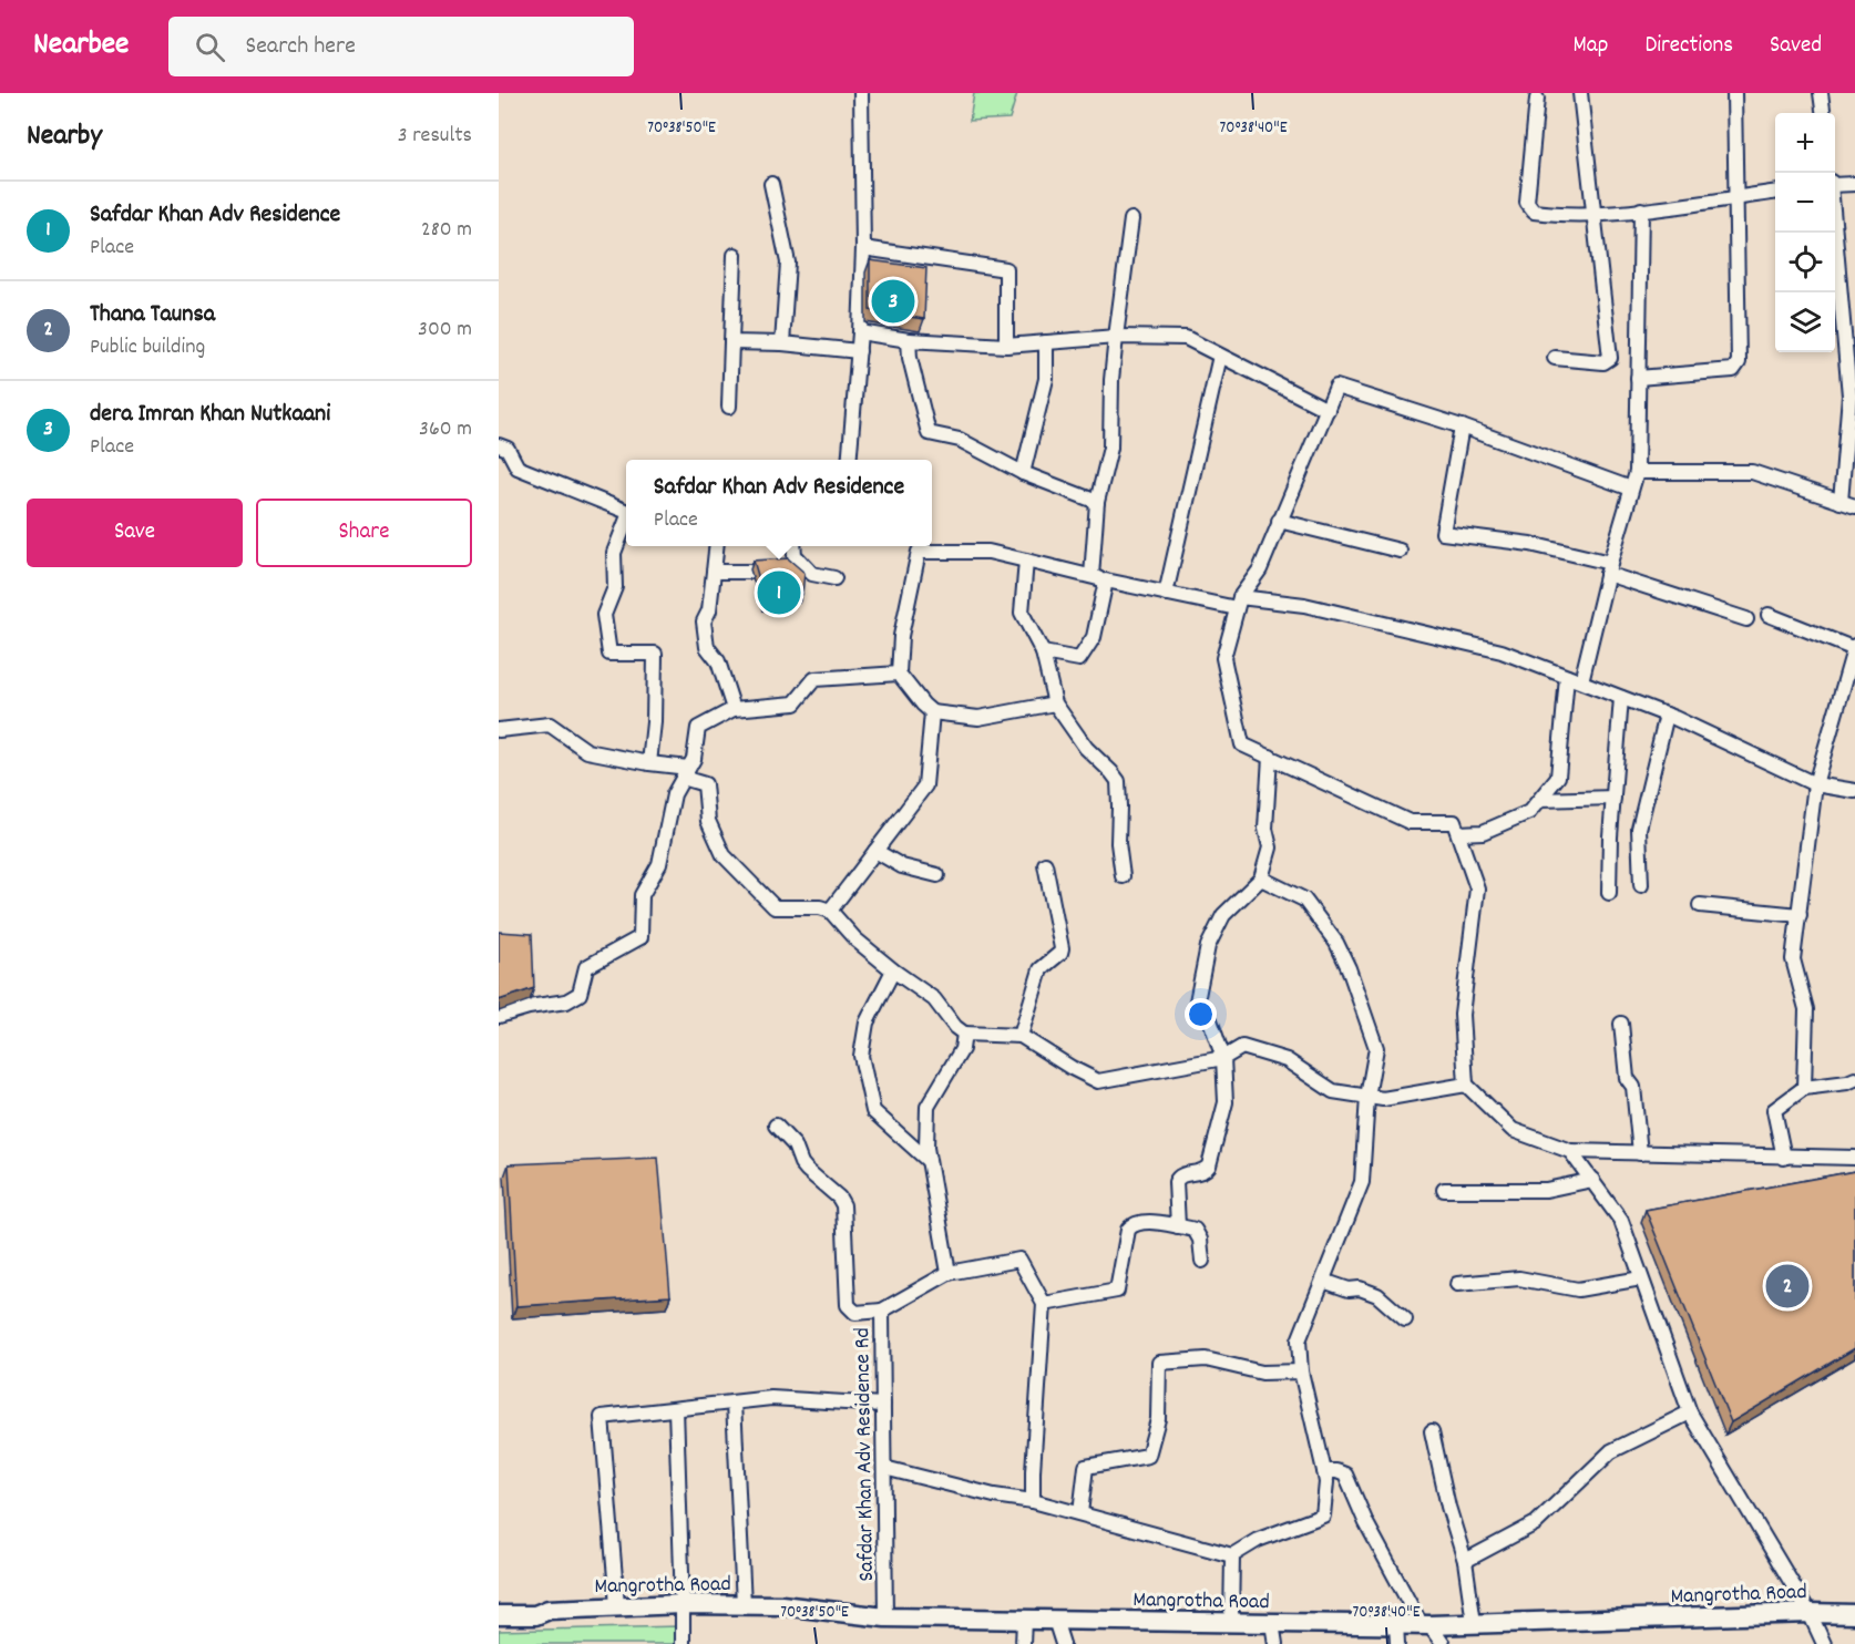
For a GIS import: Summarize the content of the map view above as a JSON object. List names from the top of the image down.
{
  "streets": {
    "main road": ["Mangrotha Road"],
    "street": ["Safdar Khan Adv Residence Rd"]
  },
  "crossings": [
    ["Safdar Khan Adv Residence Rd", "Mangrotha Road"]
  ],
  "page": {
    "header": "Nearbee",
    "search": "Search here",
    "nav": ["Map", "Directions", "Saved"],
    "heading": ["Nearby", "3 results"],
    "map_buttons": ["+", "−"],
    "list": [
      {
        "mark": "1",
        "name": "Safdar Khan Adv Residence",
        "note": "Place",
        "value": "280 m"
      },
      {
        "mark": "2",
        "name": "Thana Taunsa",
        "note": "Public building",
        "value": "300 m"
      },
      {
        "mark": "3",
        "name": "dera Imran Khan Nutkaani",
        "note": "Place",
        "value": "360 m"
      }
    ],
    "pins": ["3", "1", "2"],
    "popup": ["Safdar Khan Adv Residence", "Place"],
    "buttons": ["Save", "Share"]
  },
  "coordinates": ["70°38'50\"E", "70°38'40\"E"]
}
